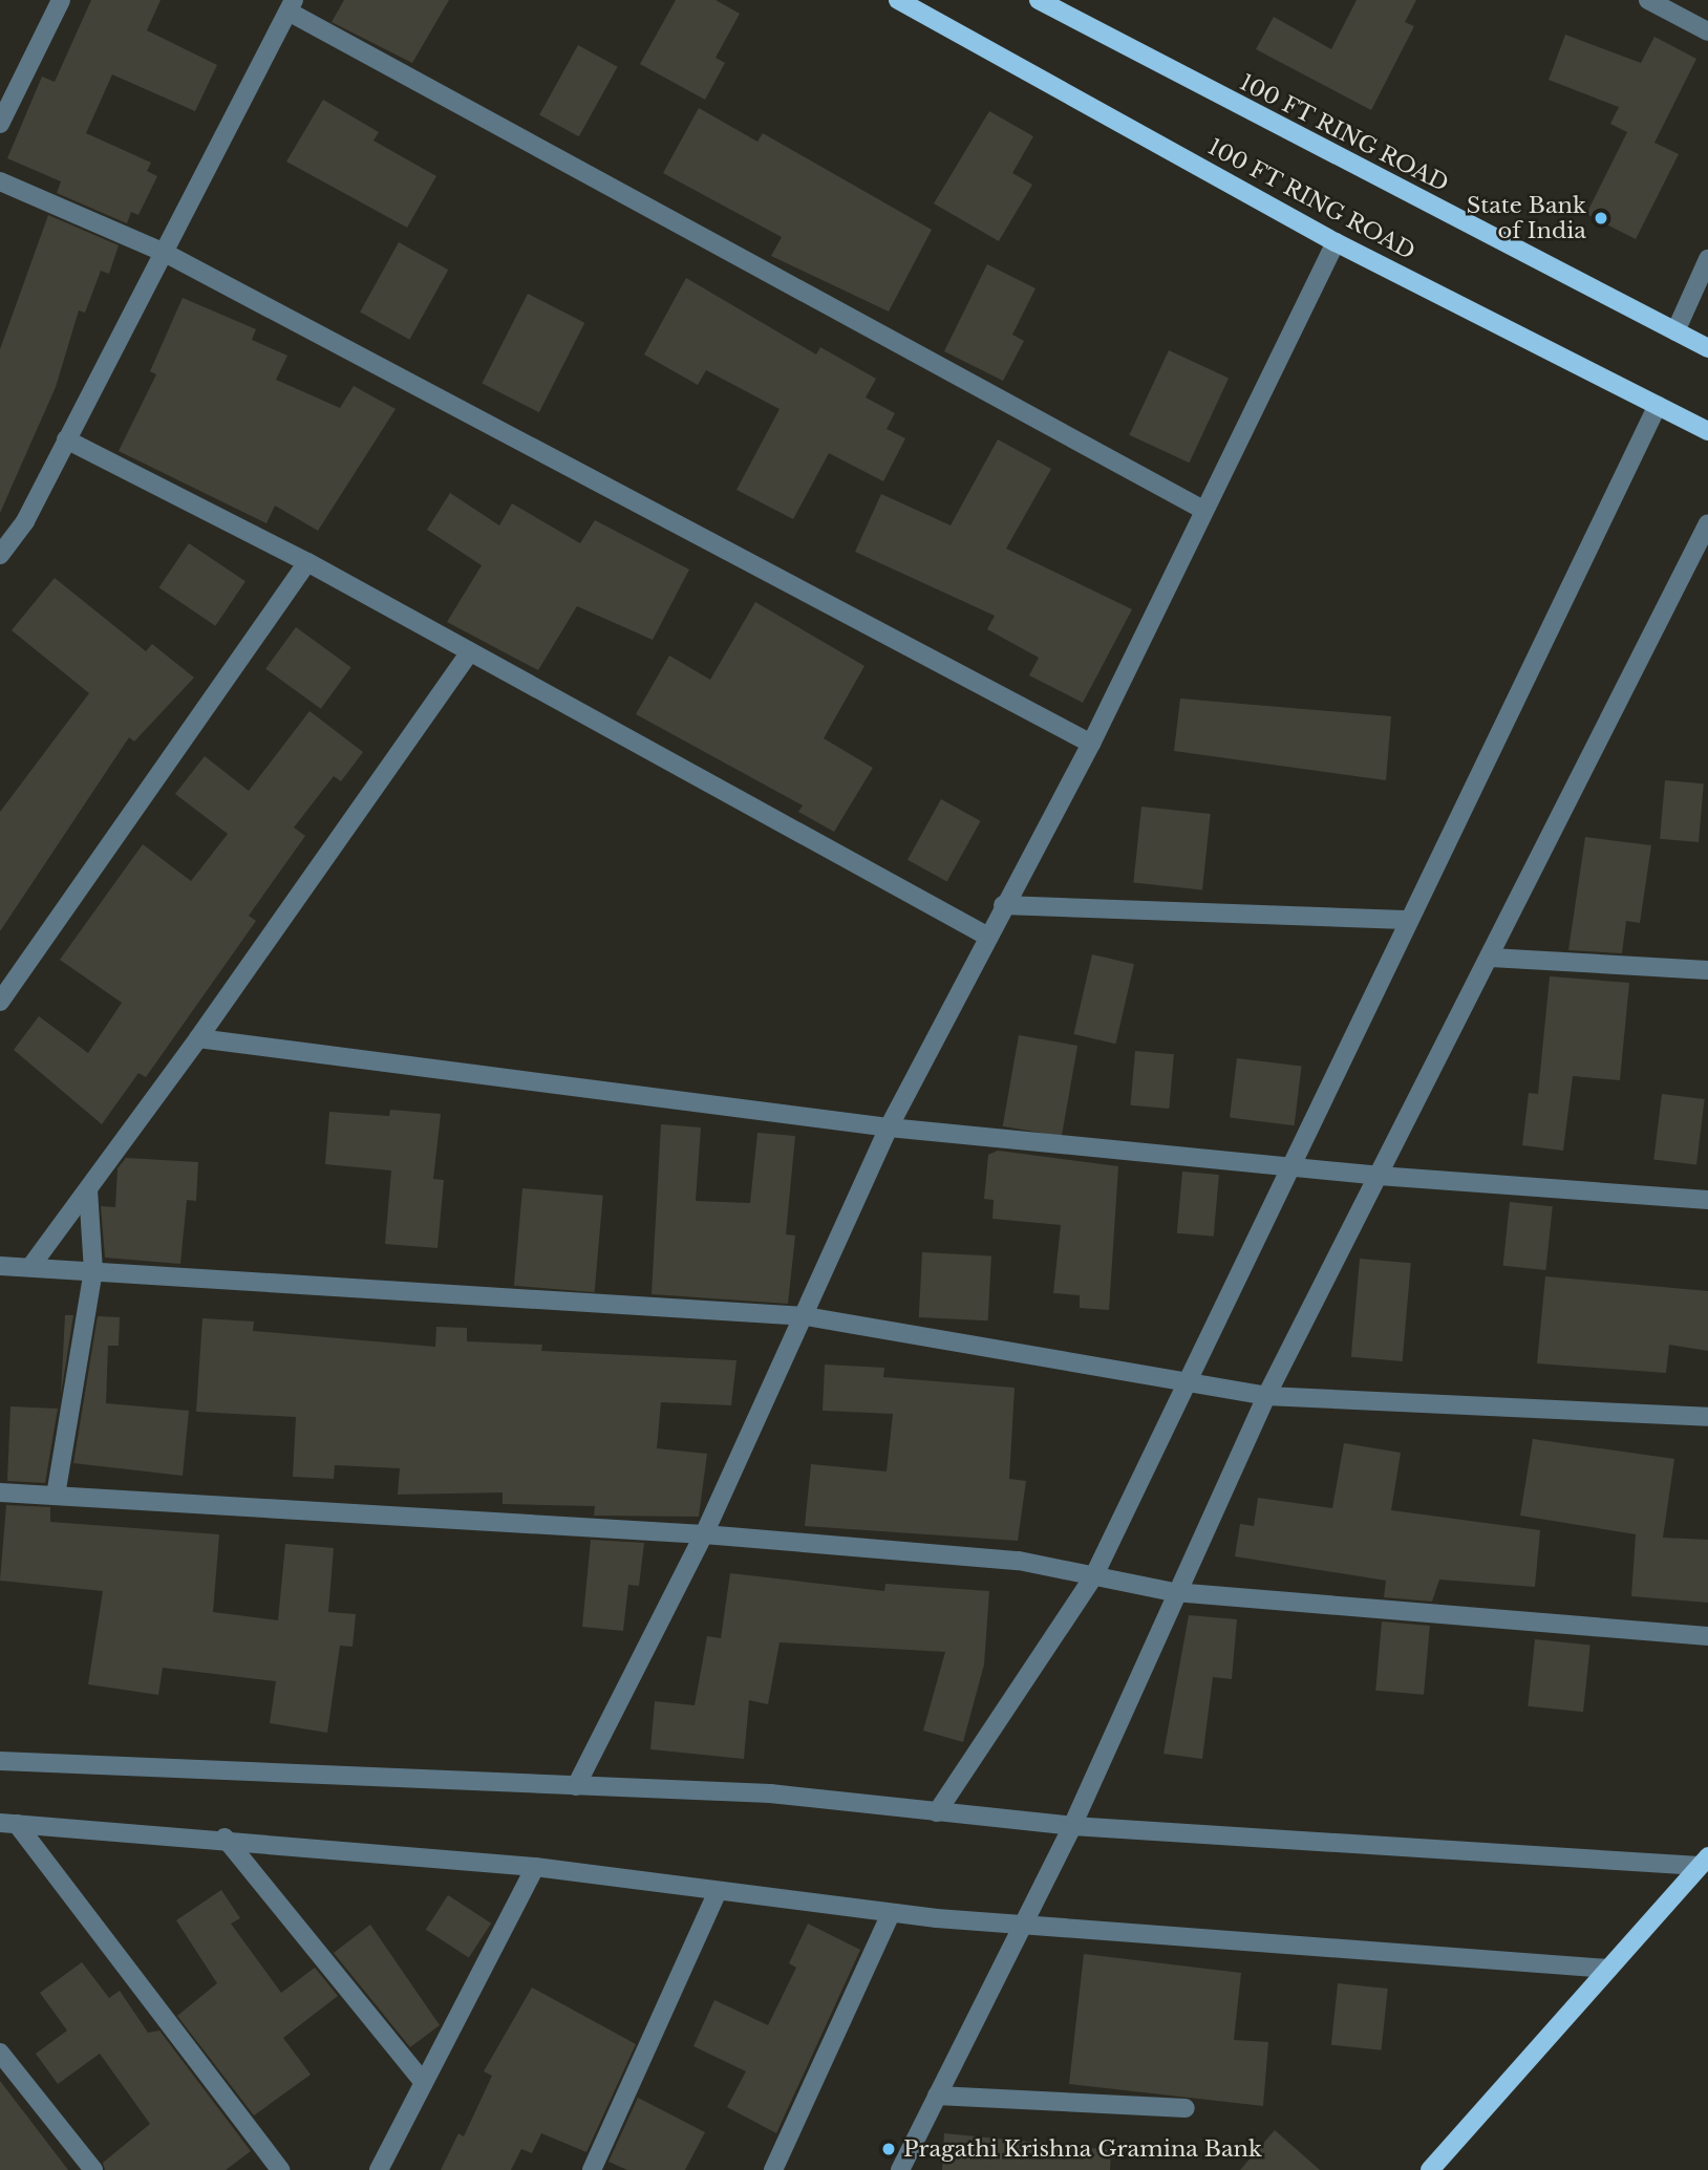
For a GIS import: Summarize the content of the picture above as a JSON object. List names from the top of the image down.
{
  "streets": {
    "main road": ["100 FT RING ROAD"]
  },
  "places": ["State Bank of India", "Pragathi Krishna Gramina Bank"]
}
